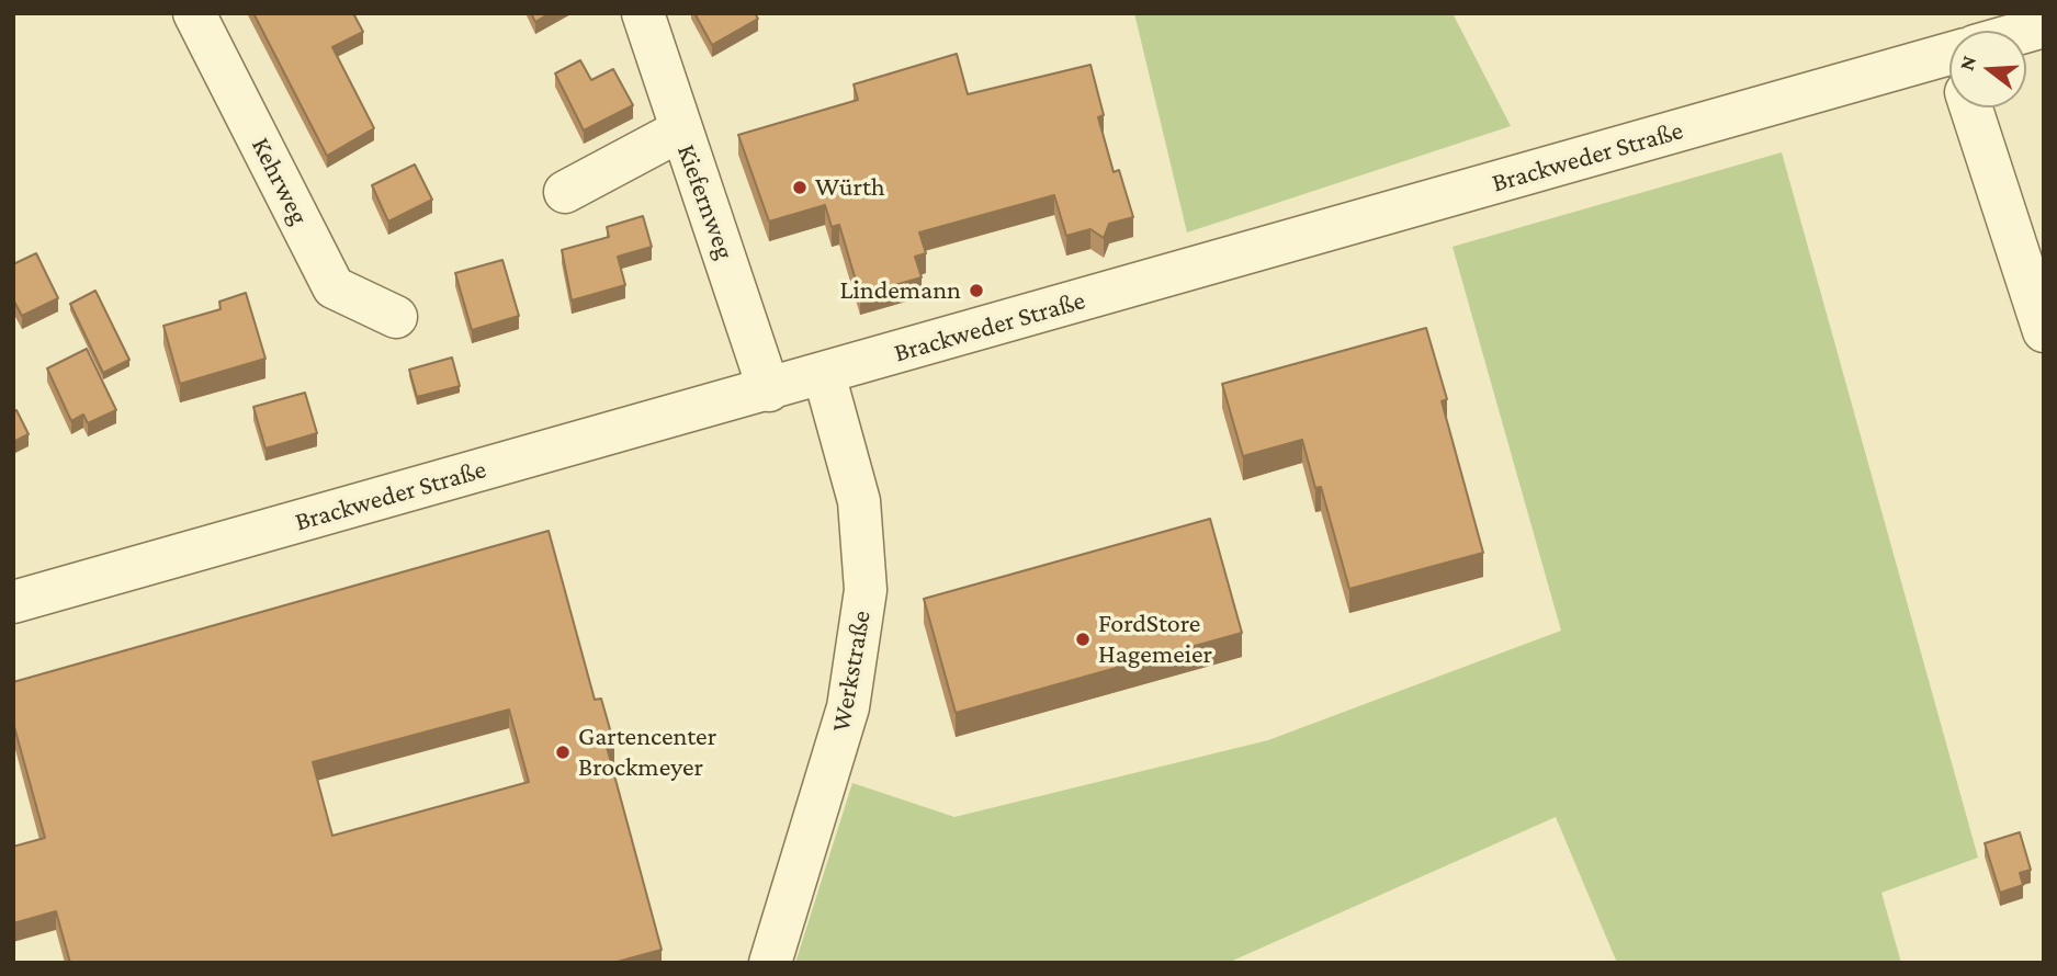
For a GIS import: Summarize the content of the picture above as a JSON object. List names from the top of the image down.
{
  "streets": {
    "street": [
      "Brackweder Straße",
      "Kehrweg",
      "Kiefernweg",
      "Werkstraße"
    ]
  },
  "crossings": [
    ["Brackweder Straße", "Kiefernweg"],
    ["Brackweder Straße", "Werkstraße"]
  ],
  "places": [
    "Würth",
    "Lindemann",
    "FordStore Hagemeier",
    "Gartencenter Brockmeyer"
  ],
  "north": "left"
}
